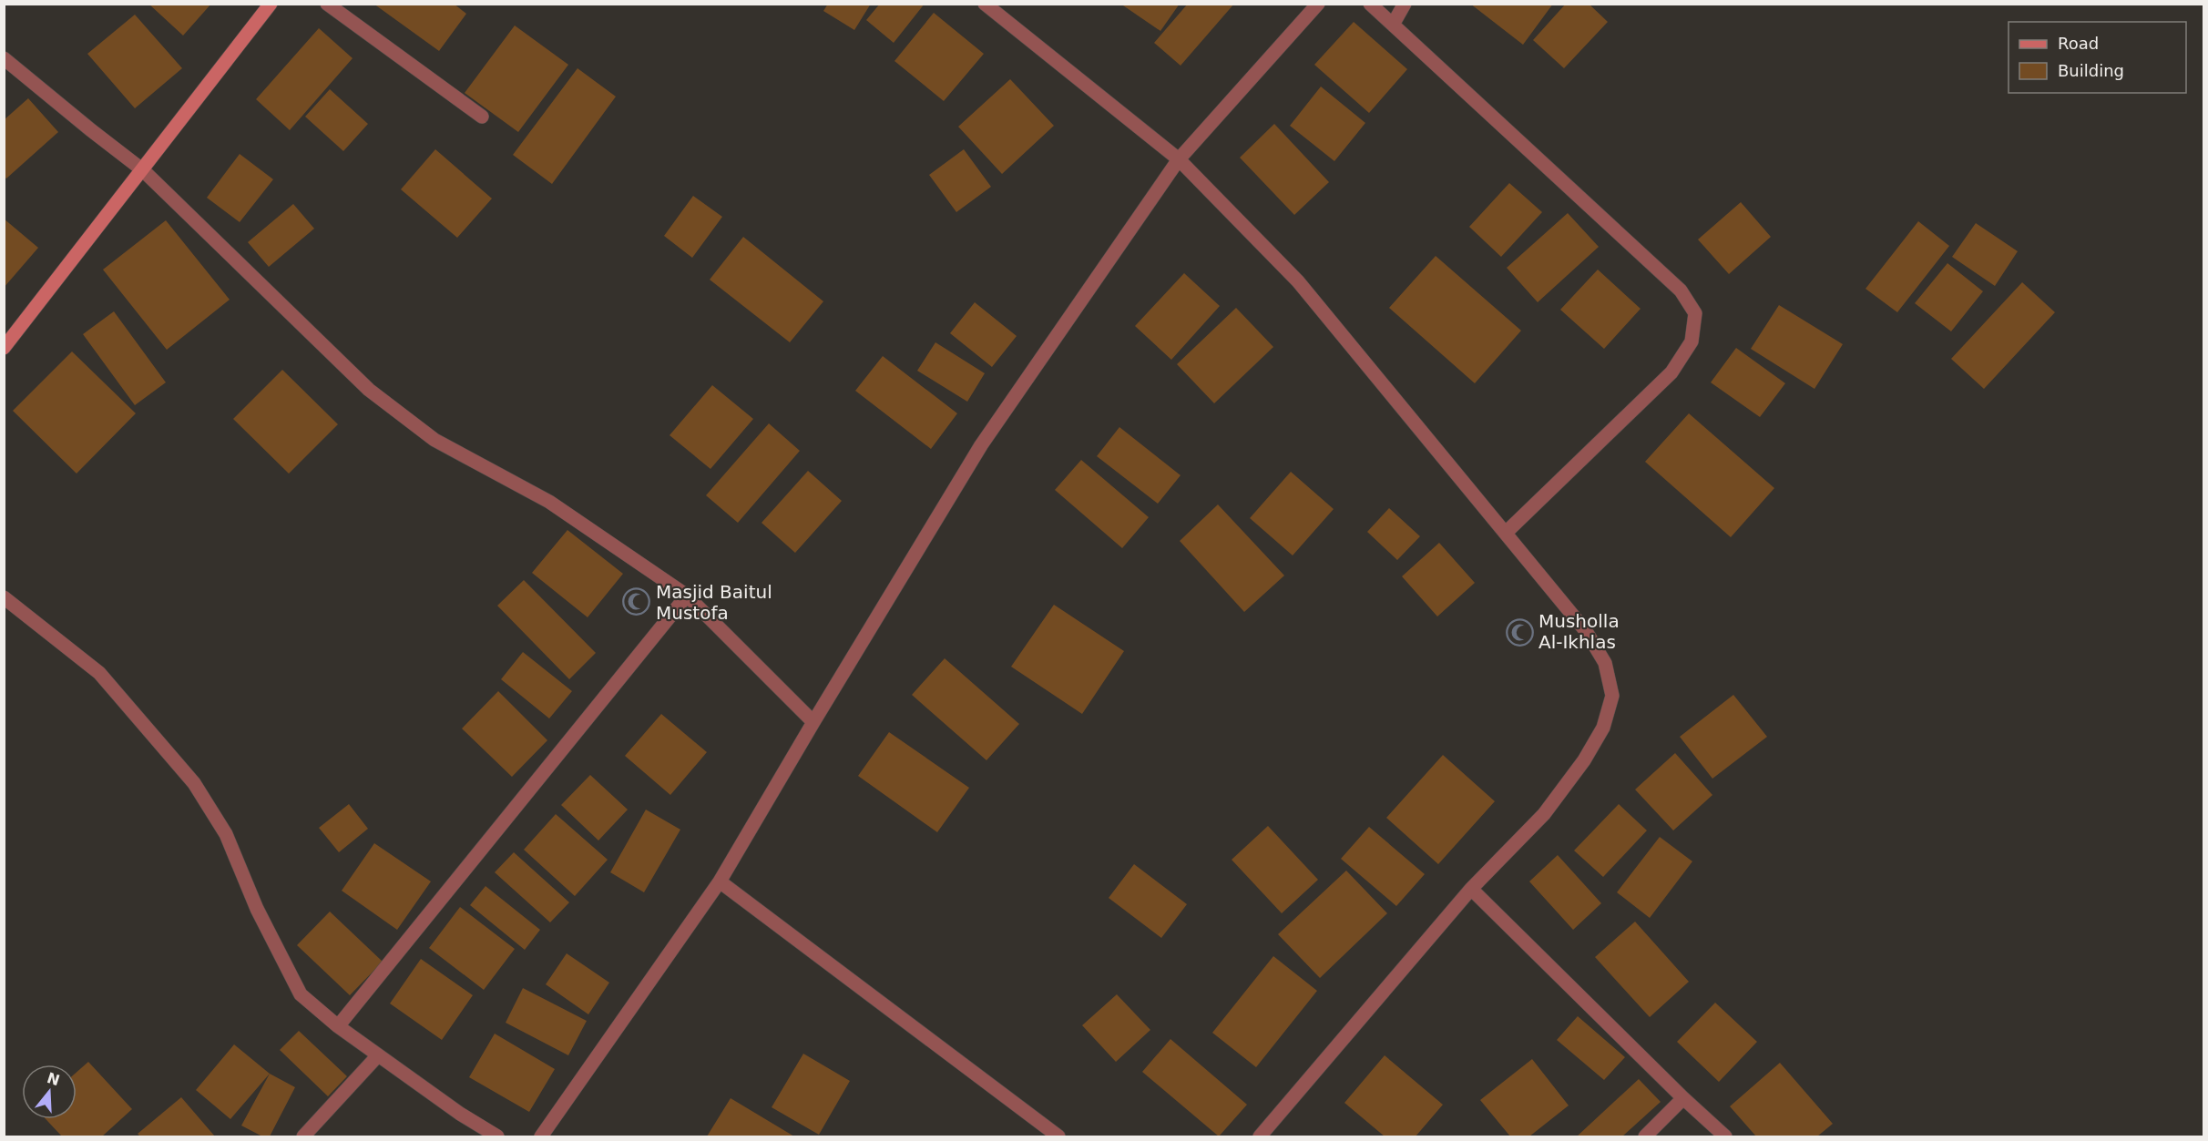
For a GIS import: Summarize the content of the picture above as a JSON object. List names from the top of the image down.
{
  "places": {
    "mosque": ["Masjid Baitul Mustofa", "Musholla Al-Ikhlas"]
  },
  "legend": ["Road", "Building"],
  "north": "top"
}
